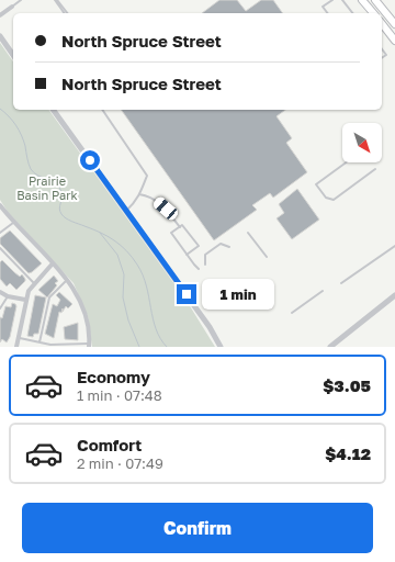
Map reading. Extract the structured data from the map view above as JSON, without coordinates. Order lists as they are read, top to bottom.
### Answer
{
  "parks": ["Prairie Basin Park"],
  "north": "bottom right",
  "page": {
    "banner": ["North Spruce Street", "North Spruce Street"],
    "bubble": "1 min",
    "list": [
      {
        "name": "Economy",
        "note": "1 min · 07:48",
        "value": "$3.05"
      },
      {
        "name": "Comfort",
        "note": "2 min · 07:49",
        "value": "$4.12"
      }
    ],
    "buttons": "Confirm"
  }
}
